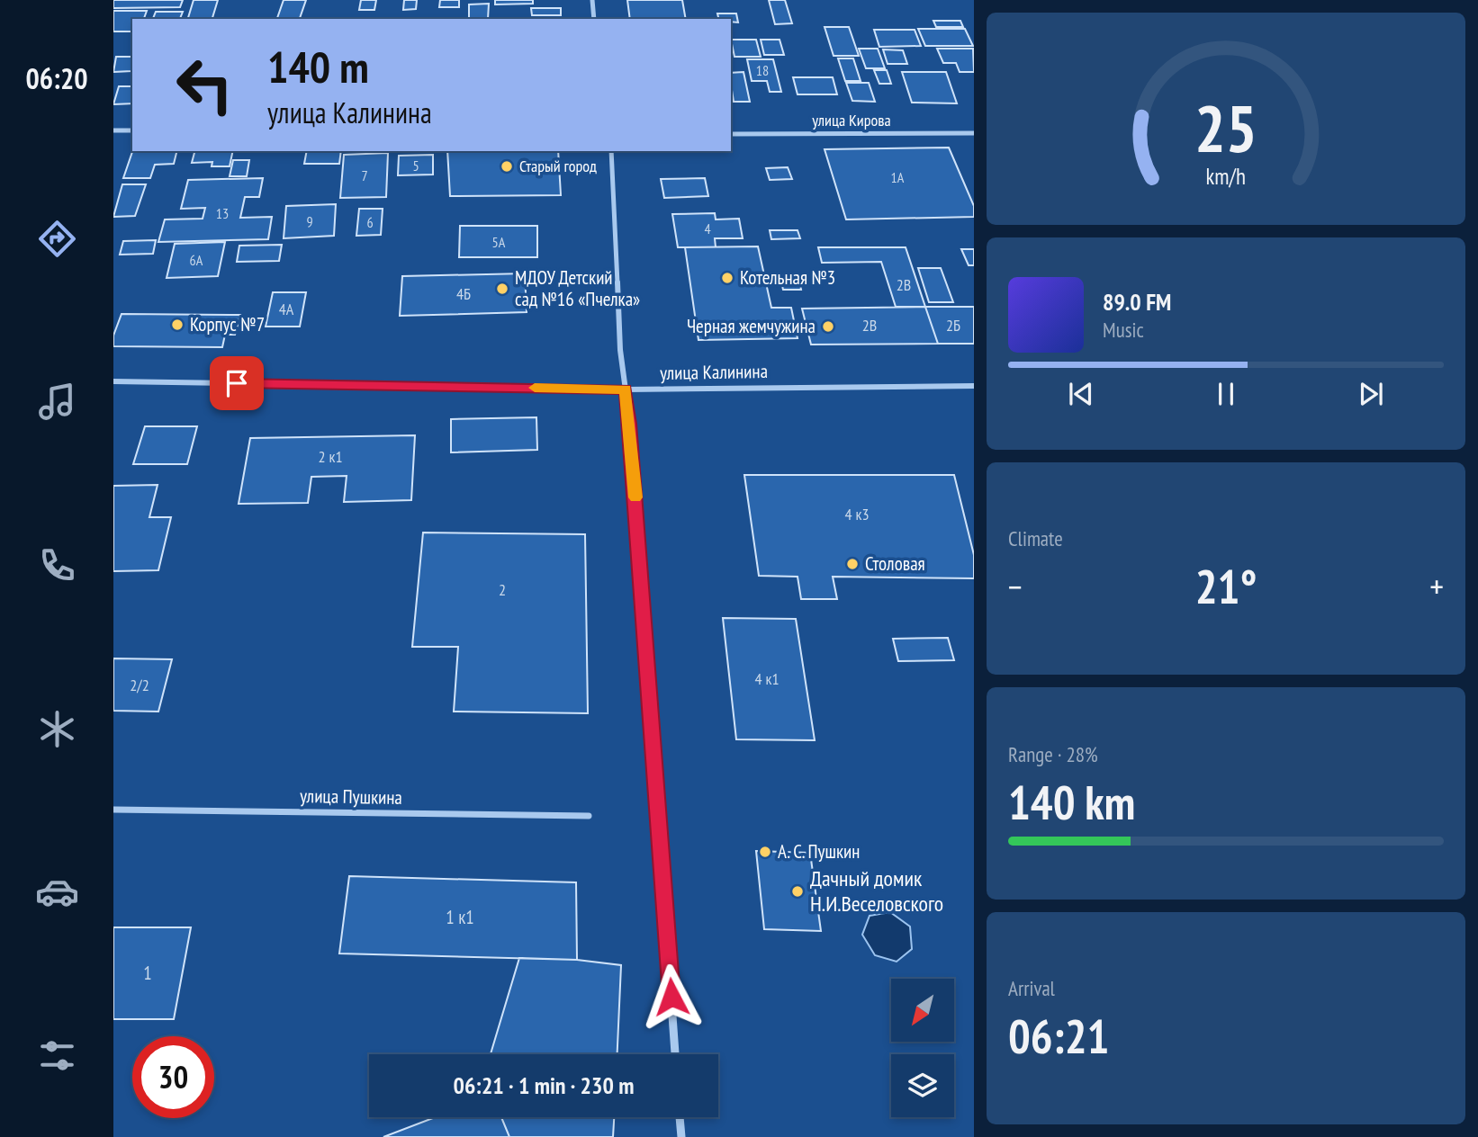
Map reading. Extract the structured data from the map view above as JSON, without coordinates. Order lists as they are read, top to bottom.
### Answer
{
  "streets": {
    "street": ["улица Кирова", "улица Калинина", "улица Пушкина"]
  },
  "places": [
    "Старый город",
    "Котельная №3",
    "МДОУ Детский сад №16 «Пчелка»",
    "Корпус №7",
    "Черная жемчужина",
    "Столовая",
    "А. С. Пушкин",
    "Дачный домик Н.И.Веселовского"
  ],
  "house_numbers": [
    "18",
    "5",
    "7",
    "1А",
    "13",
    "9",
    "6",
    "4",
    "5А",
    "6А",
    "2В",
    "4Б",
    "4А",
    "2В",
    "2Б",
    "2 к1",
    "4 к3",
    "2",
    "4 к1",
    "2/2",
    "1 к1",
    "1"
  ],
  "north": "bottom left",
  "page": {
    "tabs": "06:20",
    "turn": ["140 m", "улица Калинина"],
    "song": ["89.0 FM", "Music"],
    "tile": [
      "Climate",
      ["Range · 28%", "140 km"],
      ["Arrival", "06:21"]
    ],
    "heat": ["−", "21°", "+"],
    "limit": "30",
    "trip": "06:21 · 1 min · 230 m",
    "gauge": ["25", "km/h"]
  }
}
